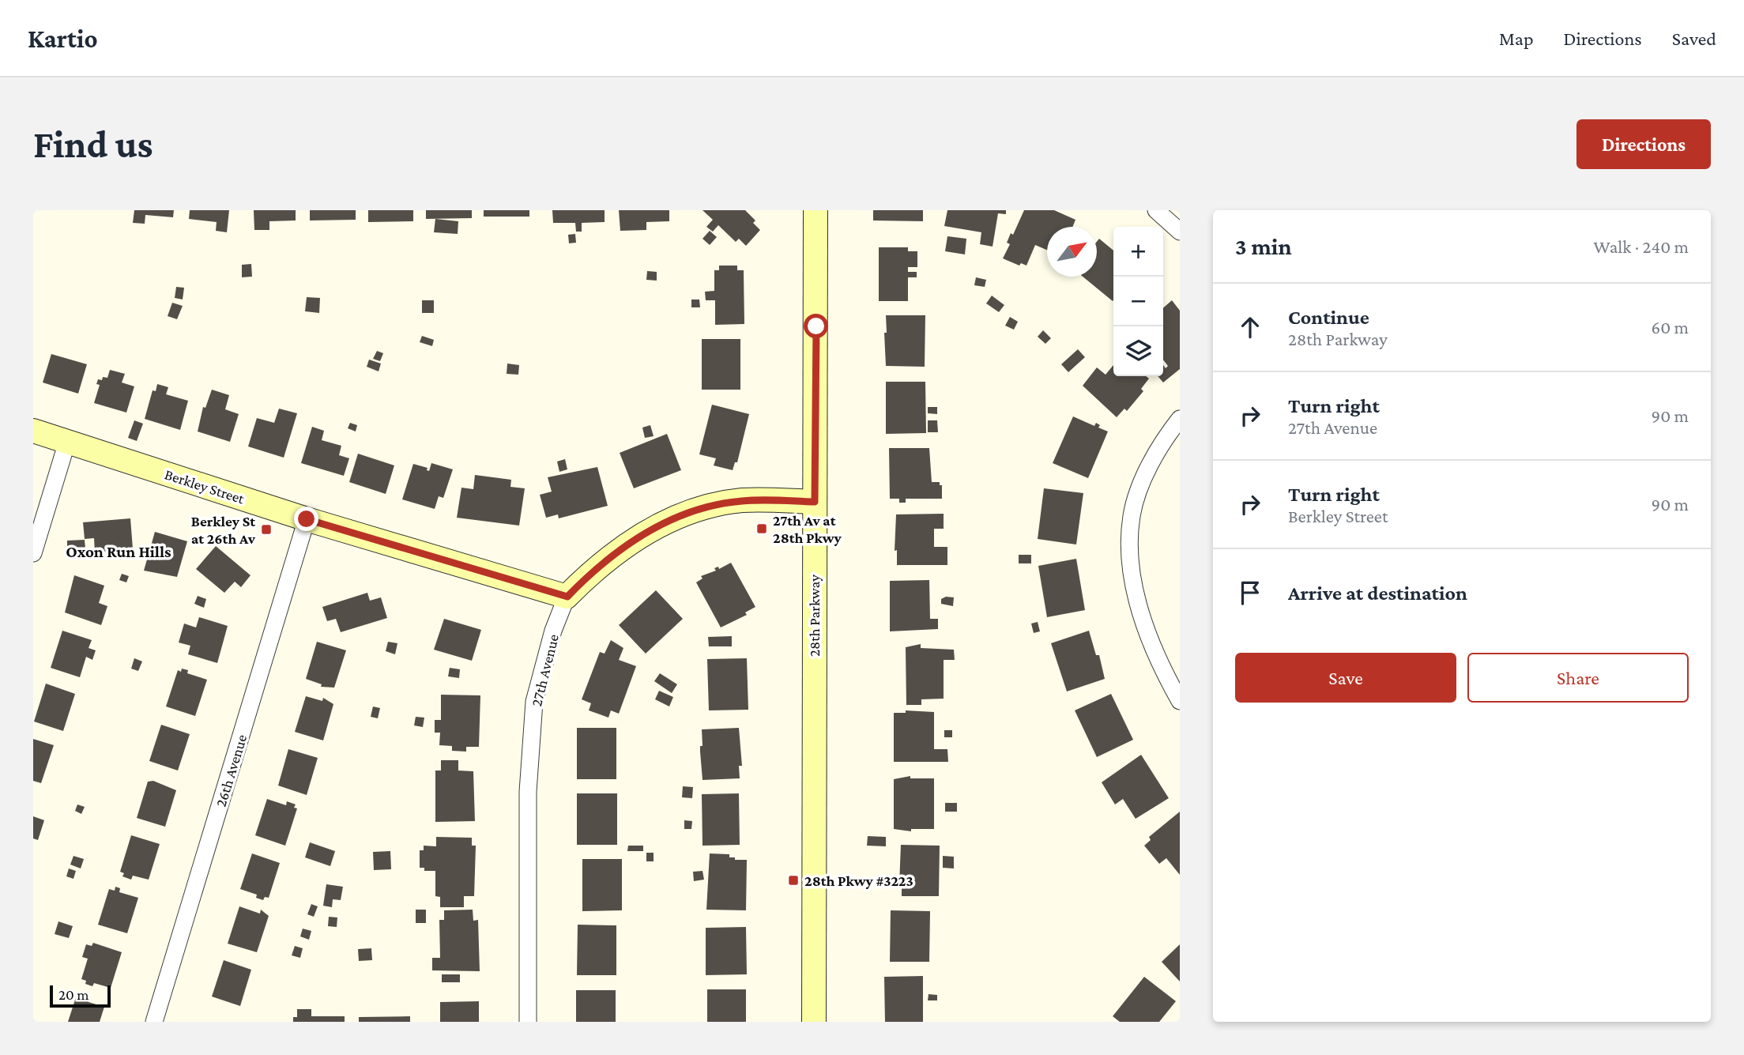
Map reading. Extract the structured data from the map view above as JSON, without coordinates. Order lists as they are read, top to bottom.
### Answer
{
  "streets": {
    "street": [
      "Berkley Street",
      "28th Parkway",
      "27th Avenue",
      "26th Avenue"
    ]
  },
  "crossings": [
    ["Berkley Street", "27th Avenue"],
    ["Berkley Street", "26th Avenue"],
    ["28th Parkway", "27th Avenue"]
  ],
  "districts": ["Oxon Run Hills"],
  "places": {
    "transit": ["27th Av at 28th Pkwy", "Berkley St at 26th Av", "28th Pkwy #3223"]
  },
  "scale_bar": "20 m",
  "north": "top right",
  "page": {
    "header": "Kartio",
    "nav": ["Map", "Directions", "Saved"],
    "buttons": [
      "Directions",
      ["Save", "Share"]
    ],
    "title": "Find us",
    "heading": ["3 min", "Walk · 240 m"],
    "map_buttons": ["+", "−"],
    "list": [
      ["Continue", "28th Parkway", "60 m"],
      ["Turn right", "27th Avenue", "90 m"],
      ["Turn right", "Berkley Street", "90 m"],
      "Arrive at destination"
    ],
    "scale": "20 m"
  }
}
